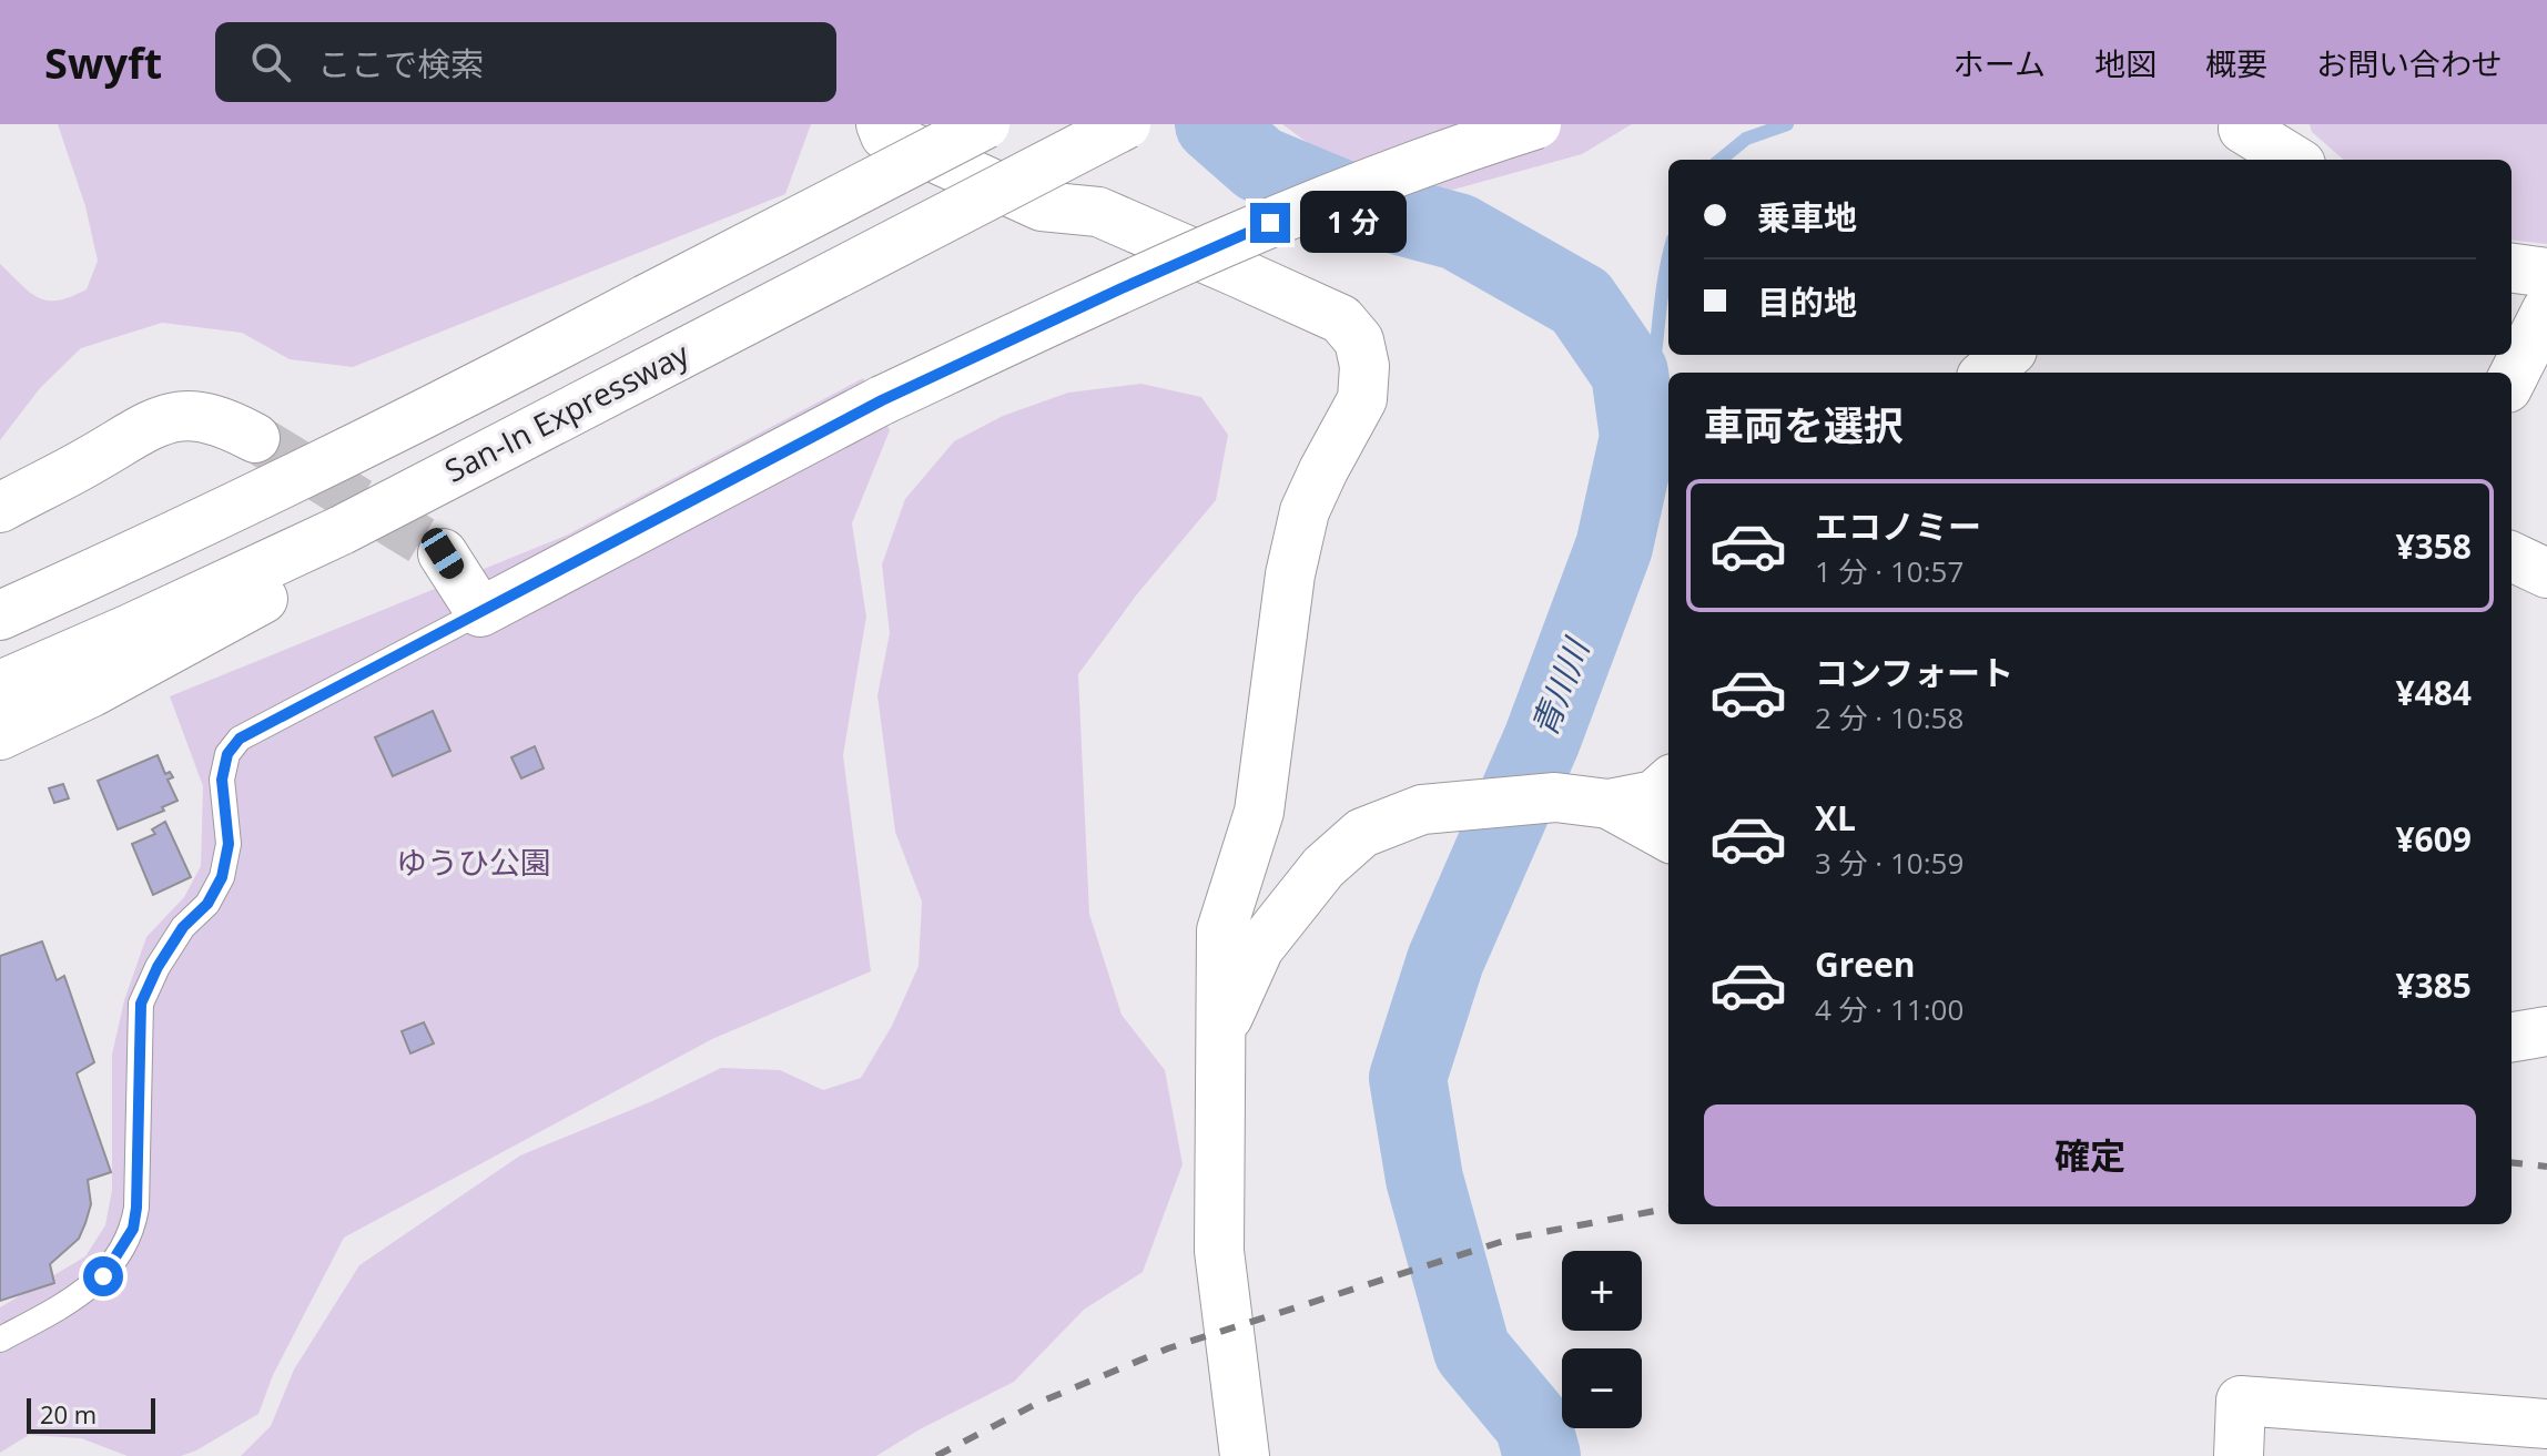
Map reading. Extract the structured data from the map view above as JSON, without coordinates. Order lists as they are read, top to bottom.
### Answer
{
  "streets": {
    "main road": ["San-In Expressway"]
  },
  "water": ["青川川"],
  "parks": ["ゆうひ公園"],
  "scale_bar": "20 m",
  "page": {
    "header": "Swyft",
    "search": "ここで検索",
    "nav": [
      "ホーム",
      "地図",
      "概要",
      "お問い合わせ"
    ],
    "banner": ["乗車地", "目的地"],
    "bubble": "1 分",
    "heading": "車両を選択",
    "list": [
      {
        "name": "エコノミー",
        "note": "1 分 · 10:57",
        "value": "¥358"
      },
      {
        "name": "コンフォート",
        "note": "2 分 · 10:58",
        "value": "¥484"
      },
      {
        "name": "XL",
        "note": "3 分 · 10:59",
        "value": "¥609"
      },
      {
        "name": "Green",
        "note": "4 分 · 11:00",
        "value": "¥385"
      }
    ],
    "buttons": "確定",
    "map_buttons": ["+", "−"],
    "scale": "20 m"
  }
}
